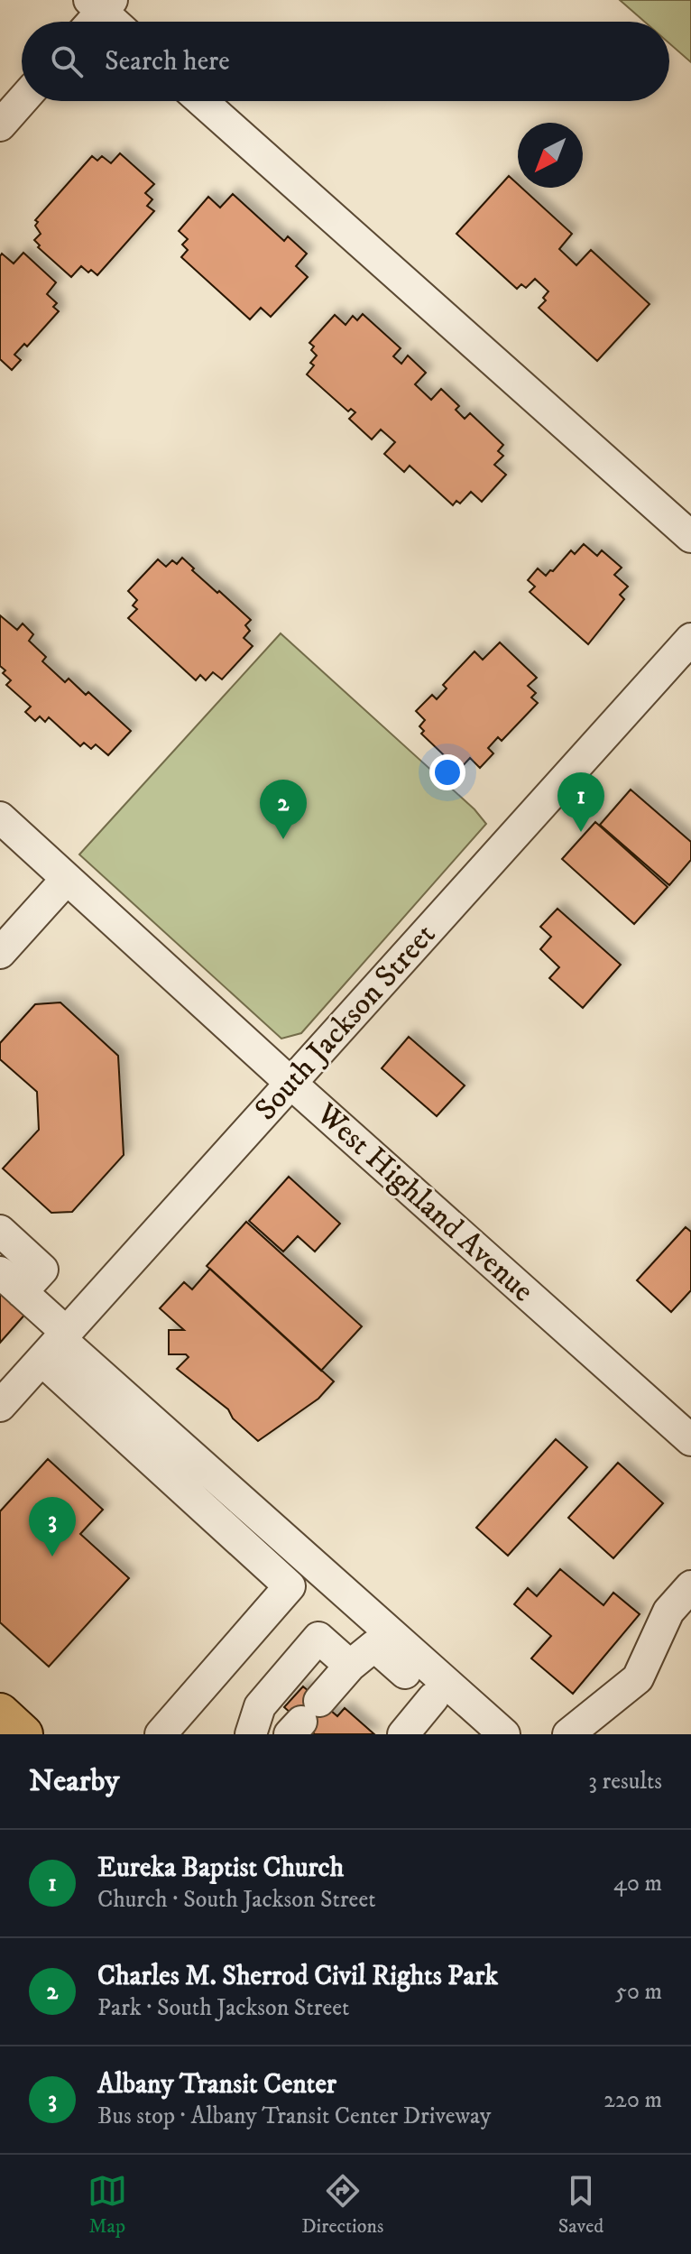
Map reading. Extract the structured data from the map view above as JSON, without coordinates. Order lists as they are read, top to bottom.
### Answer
{
  "streets": {
    "street": ["South Jackson Street", "West Highland Avenue"]
  },
  "crossings": [
    ["South Jackson Street", "West Highland Avenue"]
  ],
  "north": "bottom left",
  "page": {
    "search": "Search here",
    "pins": ["1", "2", "3"],
    "heading": ["Nearby", "3 results"],
    "list": [
      {
        "mark": "1",
        "name": "Eureka Baptist Church",
        "note": "Church · South Jackson Street",
        "value": "40 m"
      },
      {
        "mark": "2",
        "name": "Charles M. Sherrod Civil Rights Park",
        "note": "Park · South Jackson Street",
        "value": "50 m"
      },
      {
        "mark": "3",
        "name": "Albany Transit Center",
        "note": "Bus stop · Albany Transit Center Driveway",
        "value": "220 m"
      }
    ],
    "nav": ["Map", "Directions", "Saved"]
  }
}
